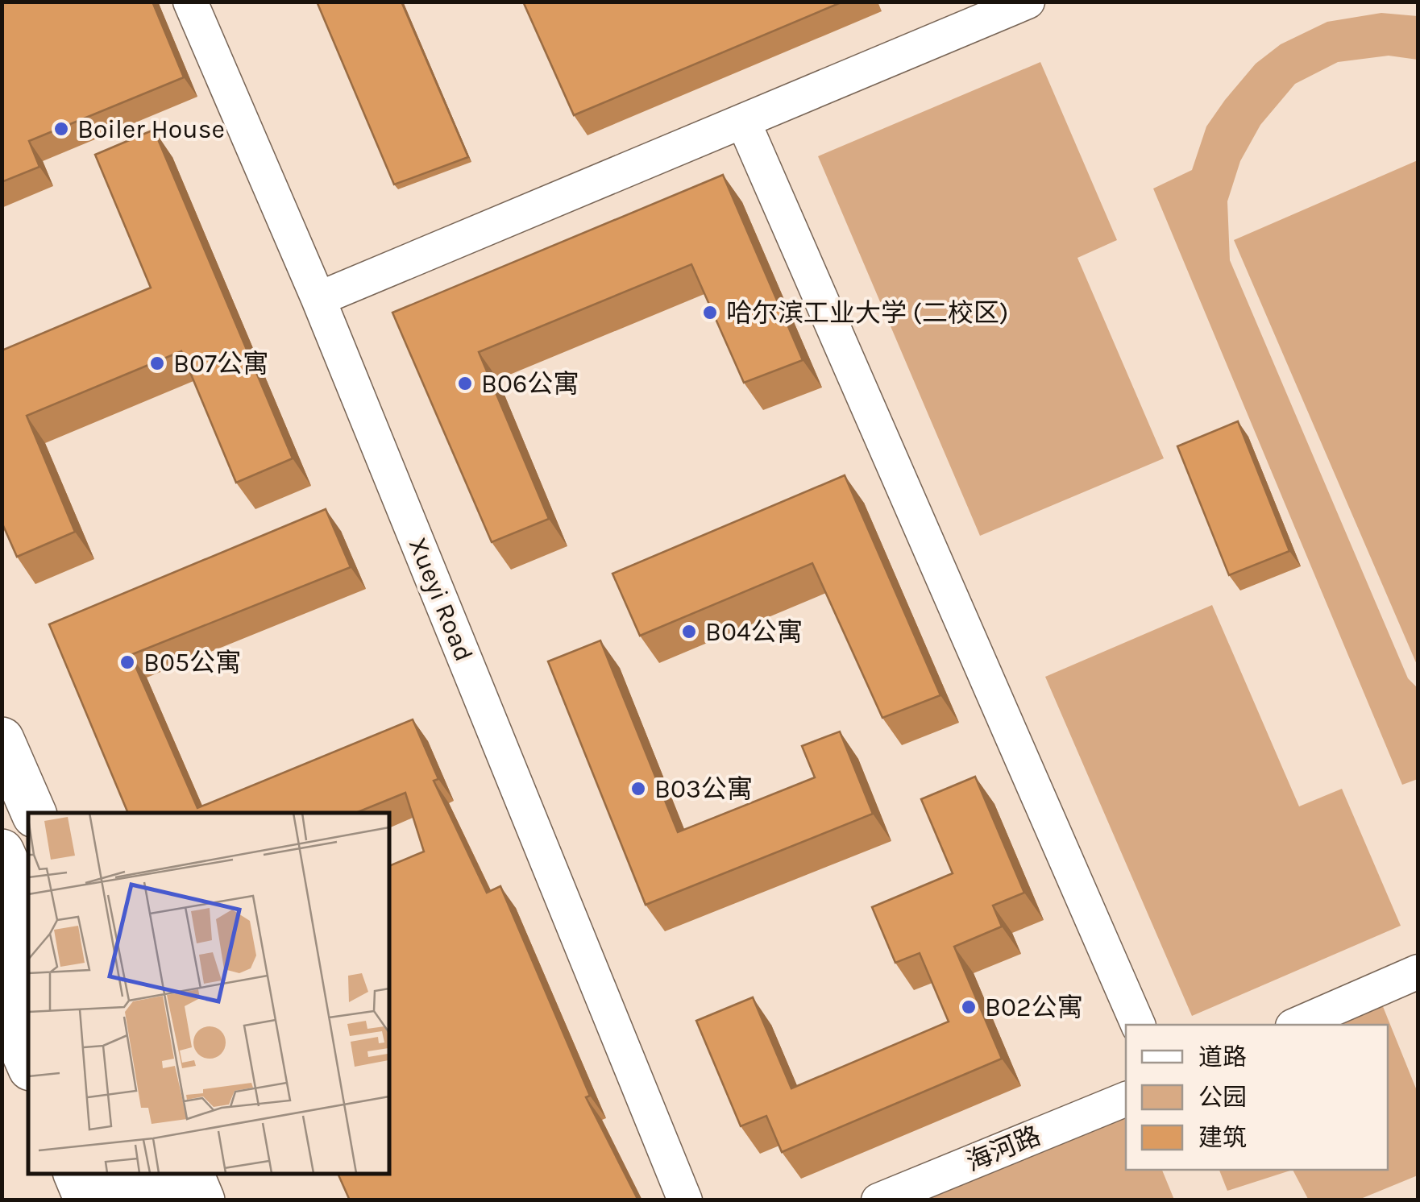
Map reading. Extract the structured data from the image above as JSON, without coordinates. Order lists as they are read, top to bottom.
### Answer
{
  "streets": {
    "street": ["Xueyi Road", "海河路"]
  },
  "places": [
    "Boiler House",
    "哈尔滨工业大学 (二校区)",
    "B07公寓",
    "B06公寓",
    "B04公寓",
    "B05公寓",
    "B03公寓",
    "B02公寓"
  ],
  "legend": ["道路", "公园", "建筑"]
}
